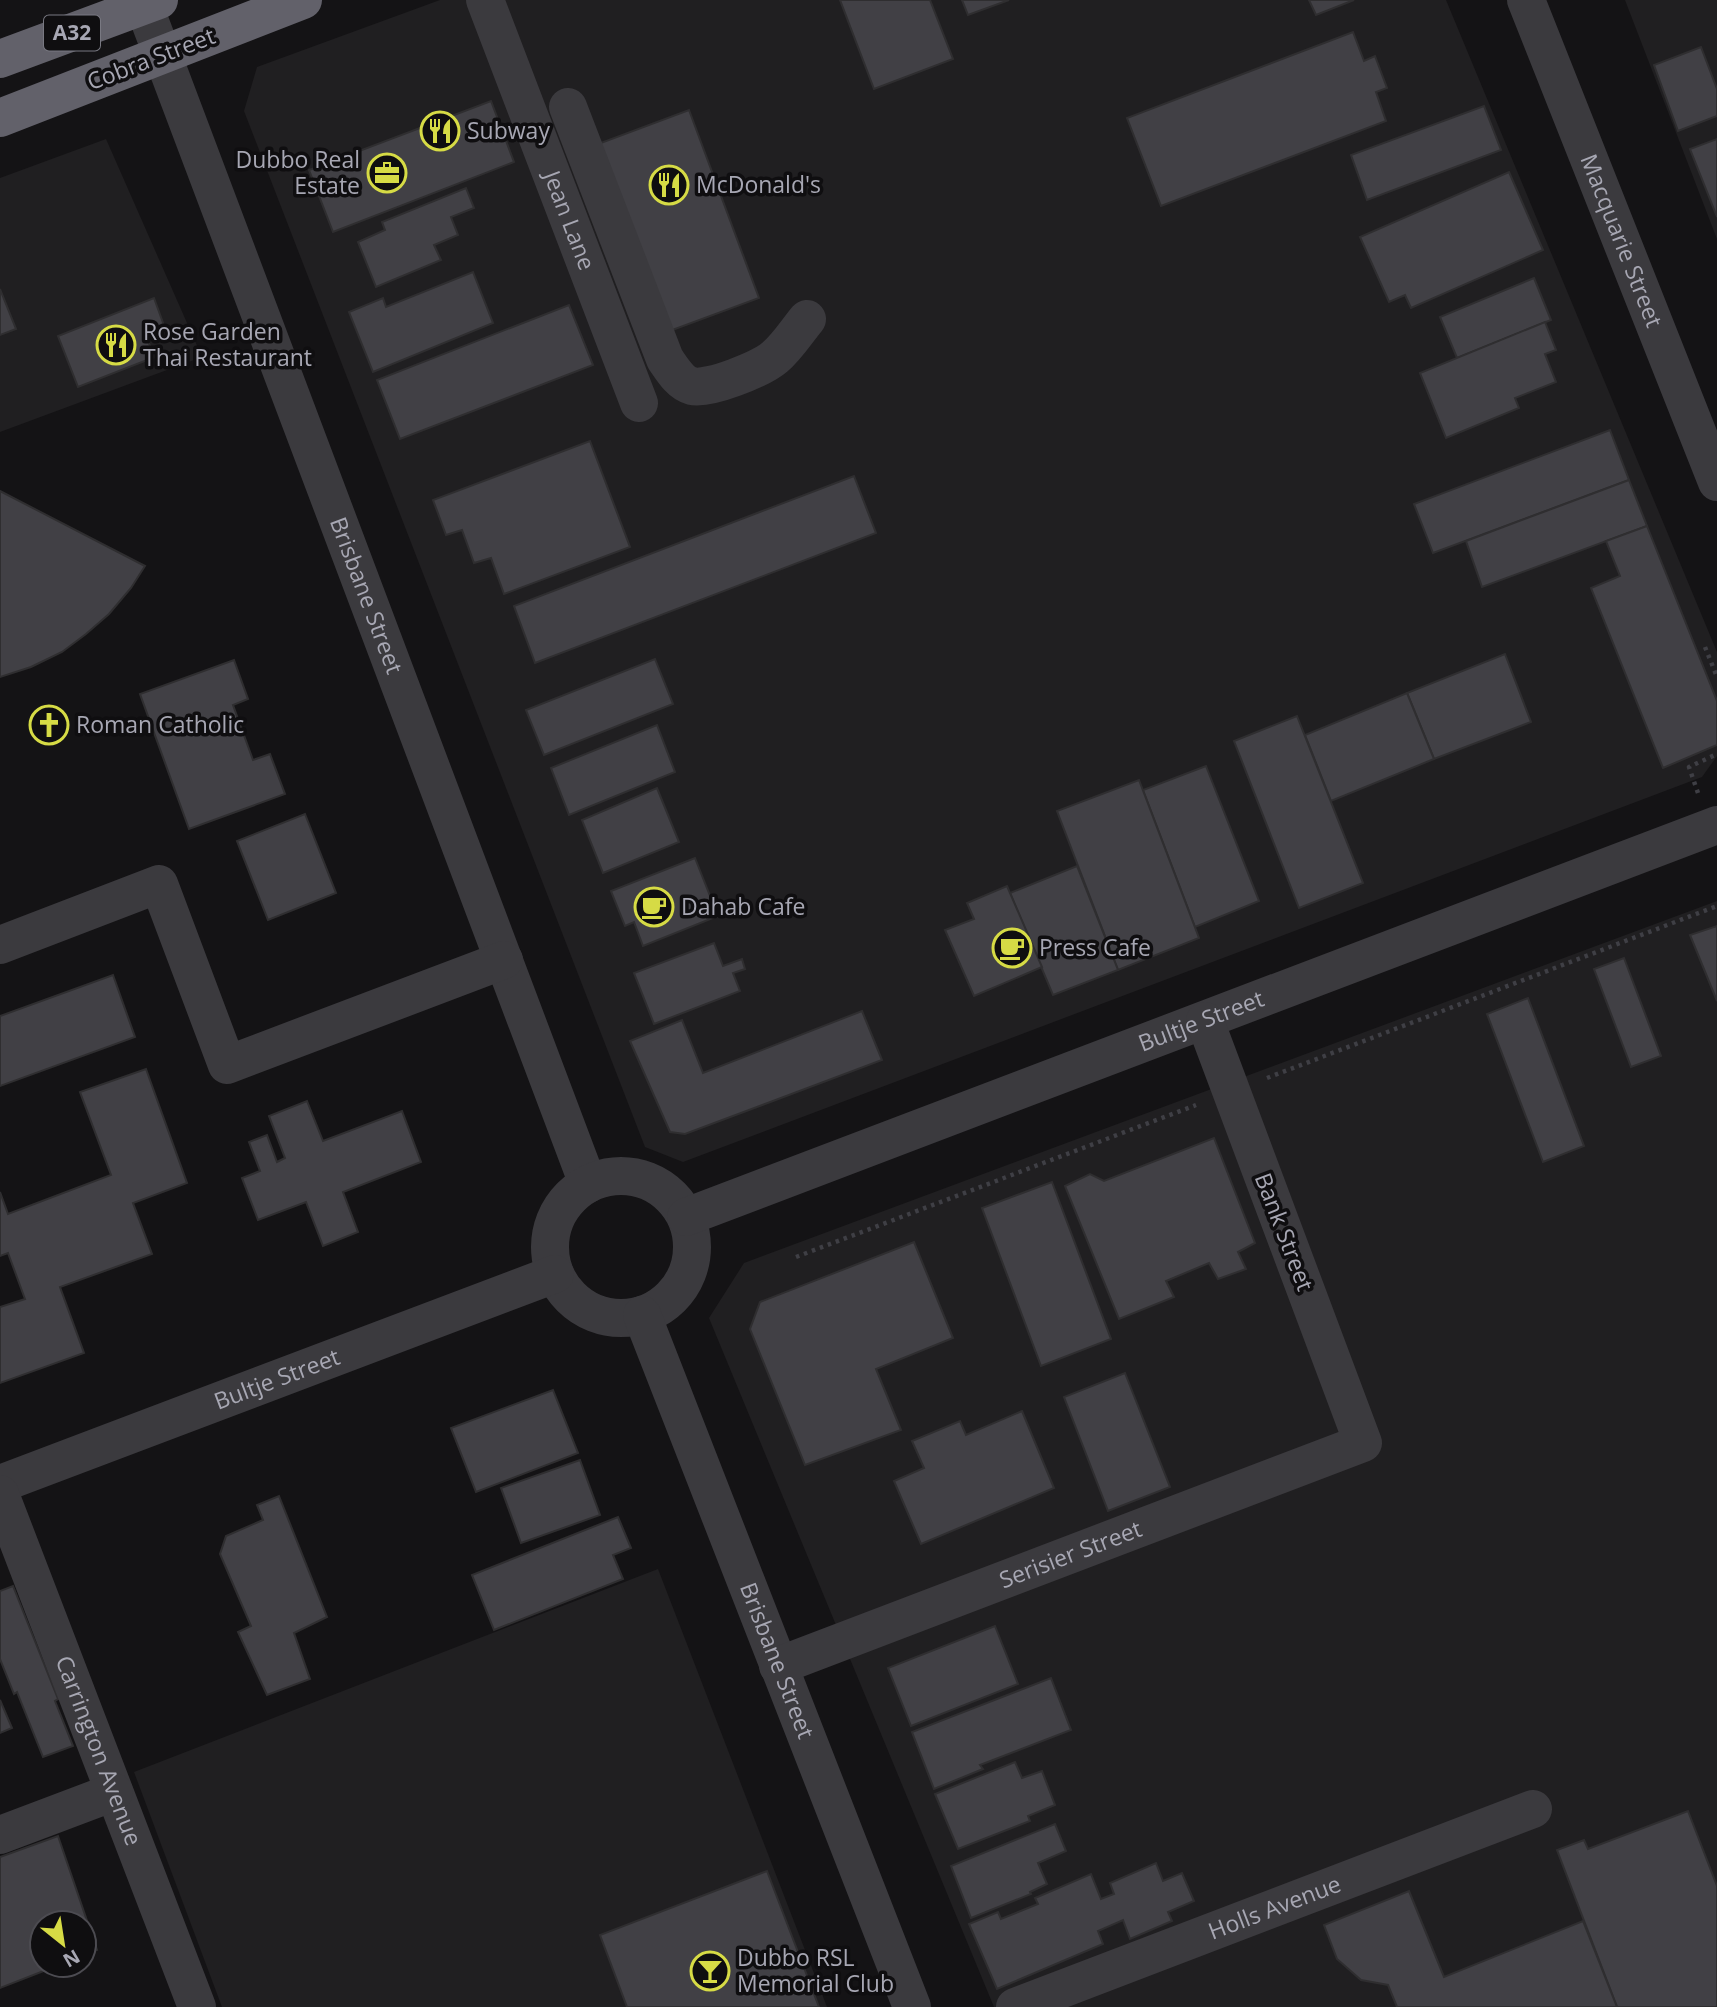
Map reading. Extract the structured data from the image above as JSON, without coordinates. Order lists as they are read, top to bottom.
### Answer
{
  "streets": {
    "highway": ["A32", "Cobra Street"],
    "street": [
      "Jean Lane",
      "Macquarie Street",
      "Brisbane Street",
      "Bultje Street",
      "Bank Street",
      "Serisier Street",
      "Carrington Avenue",
      "Holls Avenue"
    ]
  },
  "crossings": [
    ["A32", "Brisbane Street"],
    ["Cobra Street", "Brisbane Street"],
    ["Brisbane Street", "Bultje Street"],
    ["Brisbane Street", "Serisier Street"],
    ["Bultje Street", "Bank Street"],
    ["Bank Street", "Serisier Street"]
  ],
  "places": {
    "restaurant": ["Subway", "McDonald's", "Rose Garden Thai Restaurant"],
    "office": ["Dubbo Real Estate"],
    "church": ["Roman Catholic"],
    "cafe": ["Dahab Cafe", "Press Cafe"],
    "bar": ["Dubbo RSL Memorial Club"]
  },
  "north": "bottom right"
}
